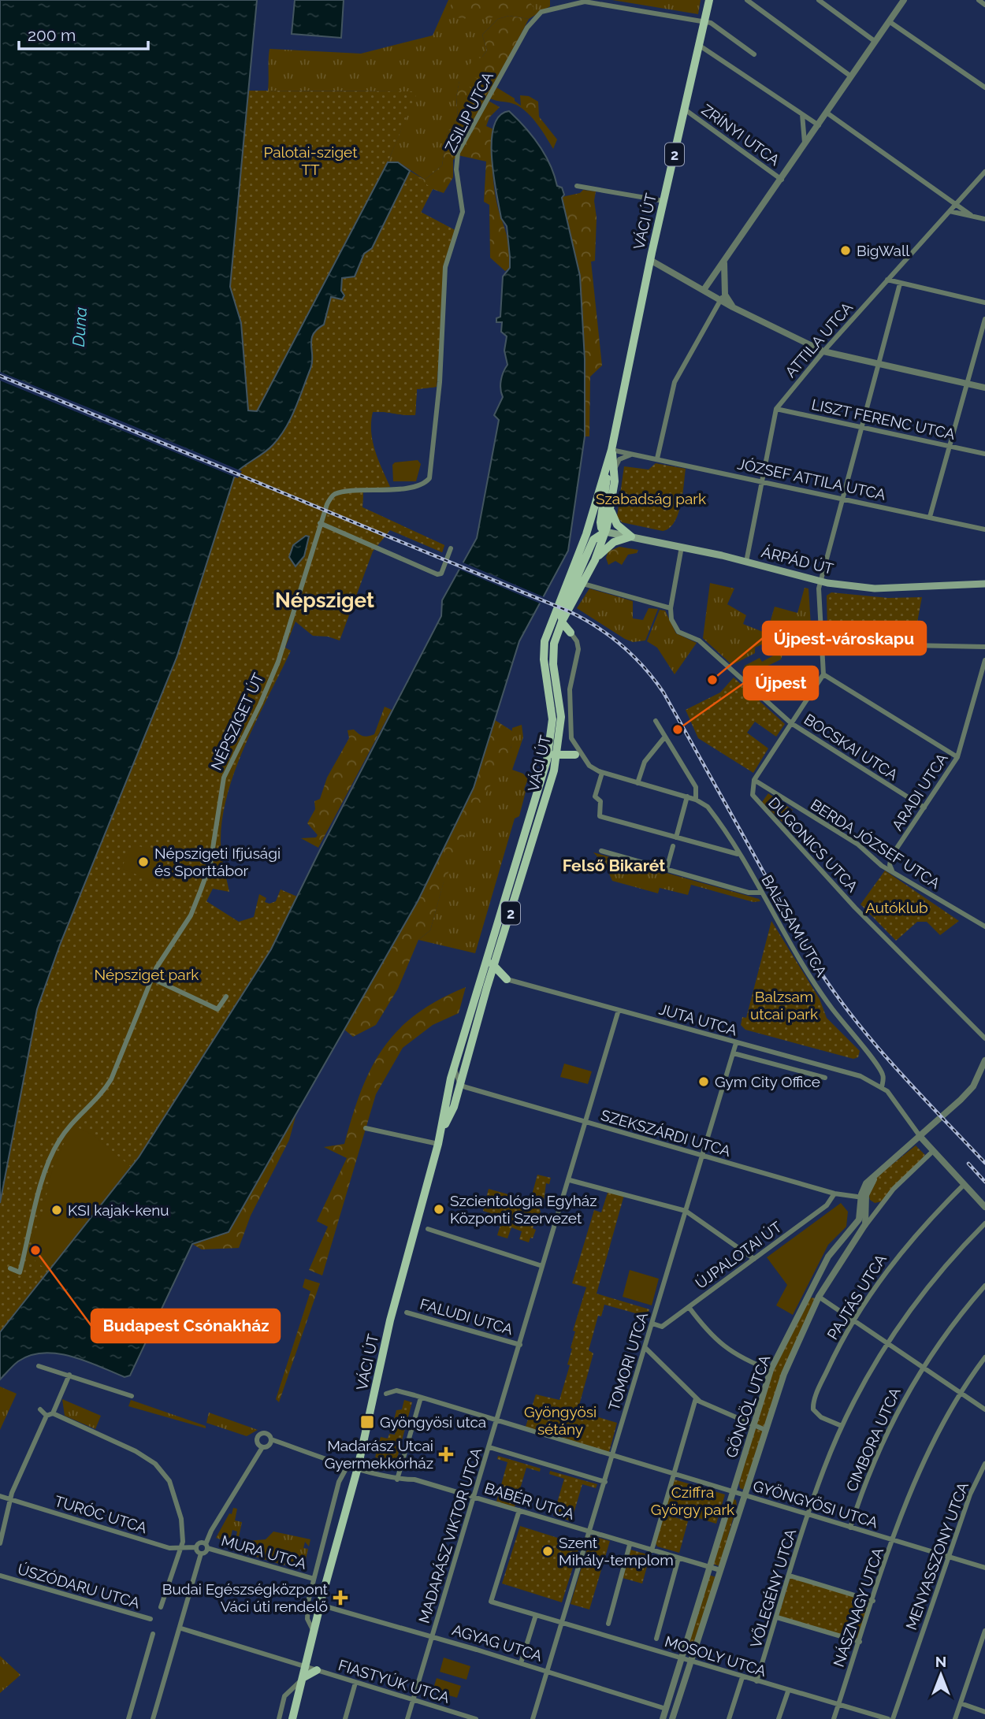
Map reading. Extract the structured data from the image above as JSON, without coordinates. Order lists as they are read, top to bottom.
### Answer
{
  "streets": {
    "main road": ["2", "VÁCI ÚT", "ÁRPÁD ÚT"],
    "street": [
      "ZSILIP UTCA",
      "ZRÍNYI UTCA",
      "ATTILA UTCA",
      "LISZT FERENC UTCA",
      "JÓZSEF ATTILA UTCA",
      "NÉPSZIGET ÚT",
      "BOCSKAI UTCA",
      "ARADI UTCA",
      "BERDA JÓZSEF UTCA",
      "DUGONICS UTCA",
      "BALZSAM UTCA",
      "JUTA UTCA",
      "SZEKSZÁRDI UTCA",
      "ÚJPALOTAI ÚT",
      "PAJTÁS UTCA",
      "FALUDI UTCA",
      "TOMORI UTCA",
      "GÖNCÖL UTCA",
      "CIMBORA UTCA",
      "BABÉR UTCA",
      "GYÖNGYÖSI UTCA",
      "TURÓC UTCA",
      "MADARÁSZ VIKTOR UTCA",
      "MURA UTCA",
      "MENYASSZONY UTCA",
      "ÚSZÓDARU UTCA",
      "VŐLEGÉNY UTCA",
      "NÁSZNAGY UTCA",
      "AGYAG UTCA",
      "MOSOLY UTCA",
      "FIASTYÚK UTCA"
    ]
  },
  "crossings": [
    ["ZSILIP UTCA", "VÁCI ÚT"],
    ["ZSILIP UTCA", "NÉPSZIGET ÚT"],
    ["ZRÍNYI UTCA", "VÁCI ÚT"],
    ["VÁCI ÚT", "JÓZSEF ATTILA UTCA"],
    ["VÁCI ÚT", "ÁRPÁD ÚT"],
    ["VÁCI ÚT", "SZEKSZÁRDI UTCA"],
    ["VÁCI ÚT", "BABÉR UTCA"],
    ["VÁCI ÚT", "MURA UTCA"],
    ["VÁCI ÚT", "AGYAG UTCA"],
    ["VÁCI ÚT", "FIASTYÚK UTCA"],
    ["ATTILA UTCA", "LISZT FERENC UTCA"],
    ["ATTILA UTCA", "JÓZSEF ATTILA UTCA"],
    ["ATTILA UTCA", "ÁRPÁD ÚT"],
    ["BOCSKAI UTCA", "ARADI UTCA"],
    ["ARADI UTCA", "BERDA JÓZSEF UTCA"],
    ["BERDA JÓZSEF UTCA", "DUGONICS UTCA"],
    ["BALZSAM UTCA", "JUTA UTCA"],
    ["BALZSAM UTCA", "GÖNCÖL UTCA"],
    ["JUTA UTCA", "TOMORI UTCA"],
    ["JUTA UTCA", "MADARÁSZ VIKTOR UTCA"],
    ["SZEKSZÁRDI UTCA", "ÚJPALOTAI ÚT"],
    ["SZEKSZÁRDI UTCA", "TOMORI UTCA"],
    ["SZEKSZÁRDI UTCA", "GÖNCÖL UTCA"],
    ["SZEKSZÁRDI UTCA", "MADARÁSZ VIKTOR UTCA"],
    ["ÚJPALOTAI ÚT", "TOMORI UTCA"],
    ["PAJTÁS UTCA", "VŐLEGÉNY UTCA"],
    ["FALUDI UTCA", "MADARÁSZ VIKTOR UTCA"],
    ["TOMORI UTCA", "BABÉR UTCA"],
    ["TOMORI UTCA", "GYÖNGYÖSI UTCA"],
    ["TOMORI UTCA", "AGYAG UTCA"],
    ["TOMORI UTCA", "MOSOLY UTCA"],
    ["GÖNCÖL UTCA", "BABÉR UTCA"],
    ["GÖNCÖL UTCA", "GYÖNGYÖSI UTCA"],
    ["GÖNCÖL UTCA", "AGYAG UTCA"],
    ["GÖNCÖL UTCA", "MOSOLY UTCA"],
    ["CIMBORA UTCA", "GYÖNGYÖSI UTCA"],
    ["BABÉR UTCA", "MADARÁSZ VIKTOR UTCA"],
    ["BABÉR UTCA", "MOSOLY UTCA"],
    ["GYÖNGYÖSI UTCA", "MADARÁSZ VIKTOR UTCA"],
    ["GYÖNGYÖSI UTCA", "MENYASSZONY UTCA"],
    ["GYÖNGYÖSI UTCA", "VŐLEGÉNY UTCA"],
    ["GYÖNGYÖSI UTCA", "NÁSZNAGY UTCA"],
    ["MADARÁSZ VIKTOR UTCA", "AGYAG UTCA"],
    ["MADARÁSZ VIKTOR UTCA", "FIASTYÚK UTCA"],
    ["VŐLEGÉNY UTCA", "MOSOLY UTCA"],
    ["NÁSZNAGY UTCA", "MOSOLY UTCA"]
  ],
  "districts": ["Népsziget", "Felső Bikarét"],
  "water": ["Duna"],
  "parks": [
    "Palotai-sziget TT",
    "Szabadság park",
    "Autóklub",
    "Népsziget park",
    "Balzsam utcai park",
    "Gyöngyösi sétány",
    "Cziffra György park"
  ],
  "places": {
    "other": [
      "BigWall",
      "Újpest-városkapu",
      "Újpest",
      "Népszigeti Ifjúsági és Sporttábor",
      "Gym City Office",
      "Szcientológia Egyház Központi Szervezet",
      "KSI kajak-kenu",
      "Budapest Csónakház",
      "Szent Mihály-templom"
    ],
    "transit": ["Gyöngyösi utca"],
    "health": ["Madarász Utcai Gyermekkórház", "Budai Egészségközpont Váci úti rendelő"]
  },
  "scale_bar": "200 m",
  "north": "top"
}
